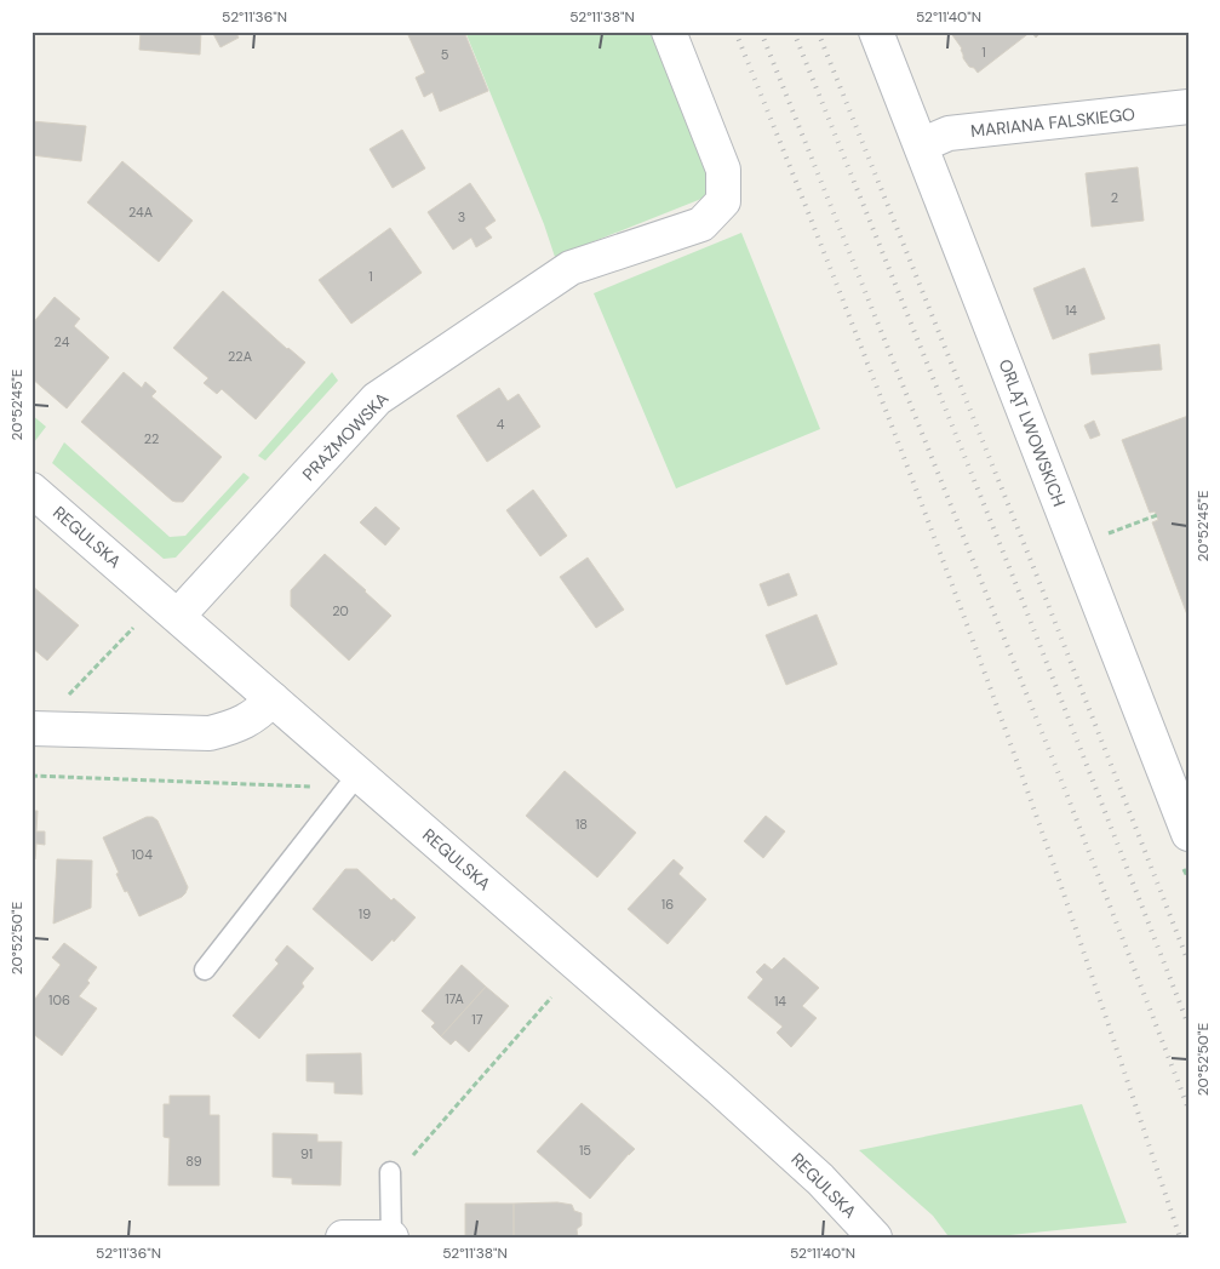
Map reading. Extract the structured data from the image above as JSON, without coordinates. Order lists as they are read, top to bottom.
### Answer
{
  "streets": {
    "street": [
      "MARIANA FALSKIEGO",
      "ORLĄT LWOWSKICH",
      "PRAŻMOWSKA",
      "REGULSKA"
    ]
  },
  "crossings": [
    ["MARIANA FALSKIEGO", "ORLĄT LWOWSKICH"],
    ["PRAŻMOWSKA", "REGULSKA"]
  ],
  "house_numbers": [
    "1",
    "5",
    "2",
    "24A",
    "3",
    "1",
    "14",
    "24",
    "22A",
    "4",
    "22",
    "20",
    "18",
    "104",
    "16",
    "19",
    "17A",
    "106",
    "14",
    "17",
    "15",
    "91",
    "89"
  ],
  "coordinates": [
    "52°11'36\"N",
    "52°11'38\"N",
    "52°11'40\"N",
    "20°52'45\"E",
    "20°52'50\"E"
  ]
}
